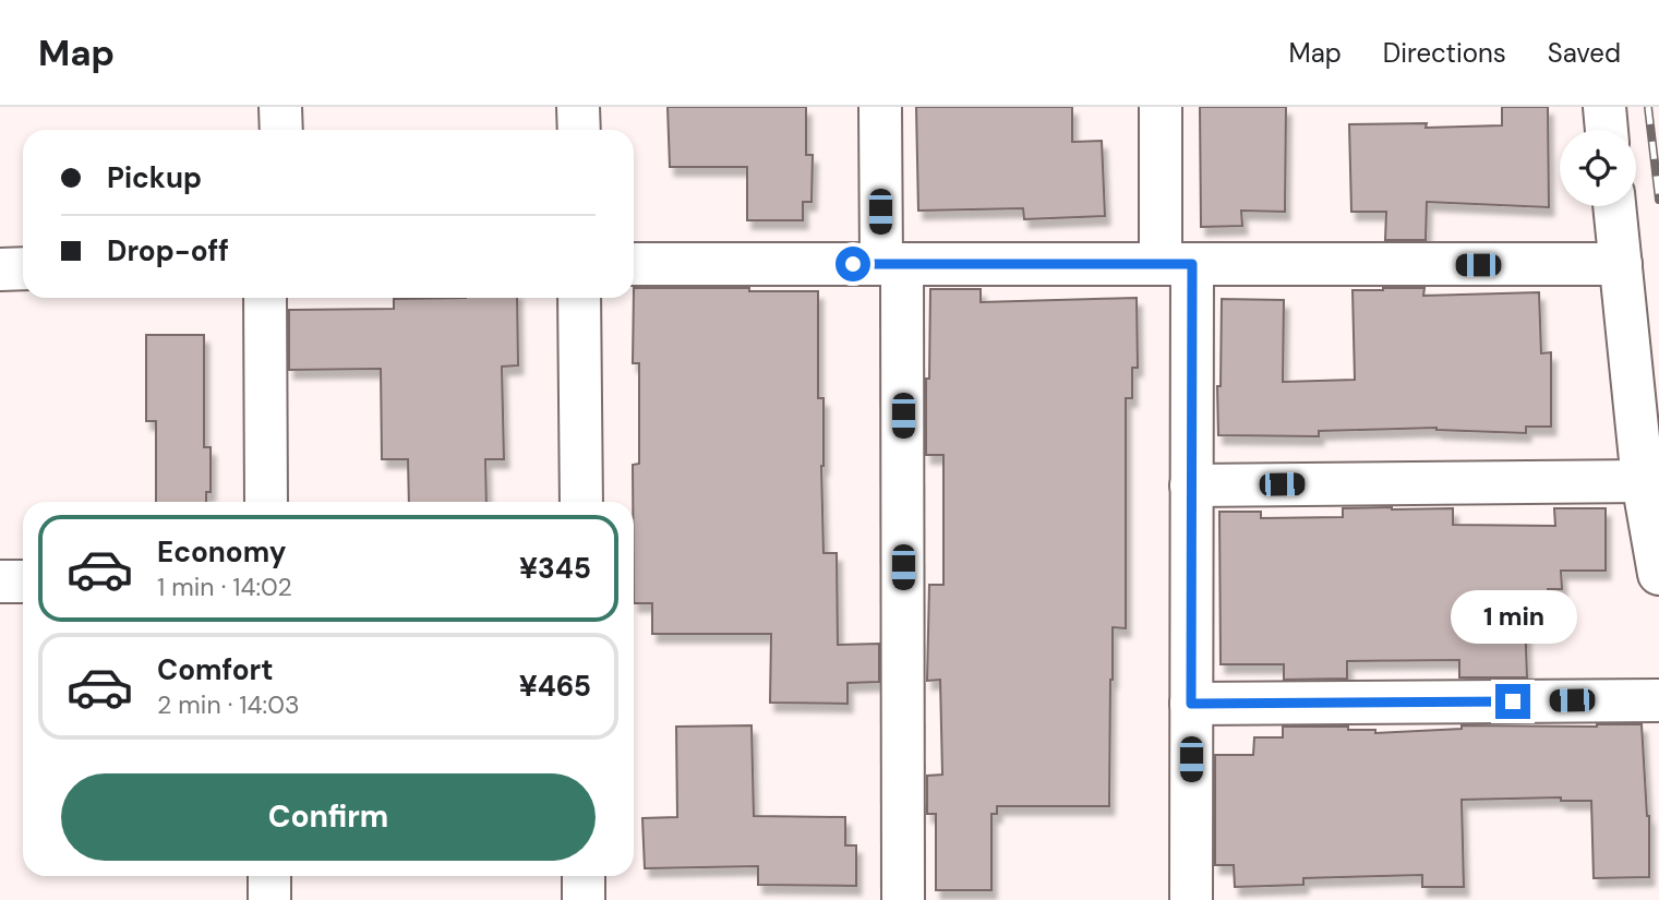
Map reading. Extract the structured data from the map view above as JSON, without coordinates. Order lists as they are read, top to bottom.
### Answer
{
  "page": {
    "header": "Map",
    "nav": ["Map", "Directions", "Saved"],
    "banner": ["Pickup", "Drop-off"],
    "list": [
      {
        "name": "Economy",
        "note": "1 min · 14:02",
        "value": "¥345"
      },
      {
        "name": "Comfort",
        "note": "2 min · 14:03",
        "value": "¥465"
      }
    ],
    "bubble": "1 min",
    "buttons": "Confirm"
  }
}
